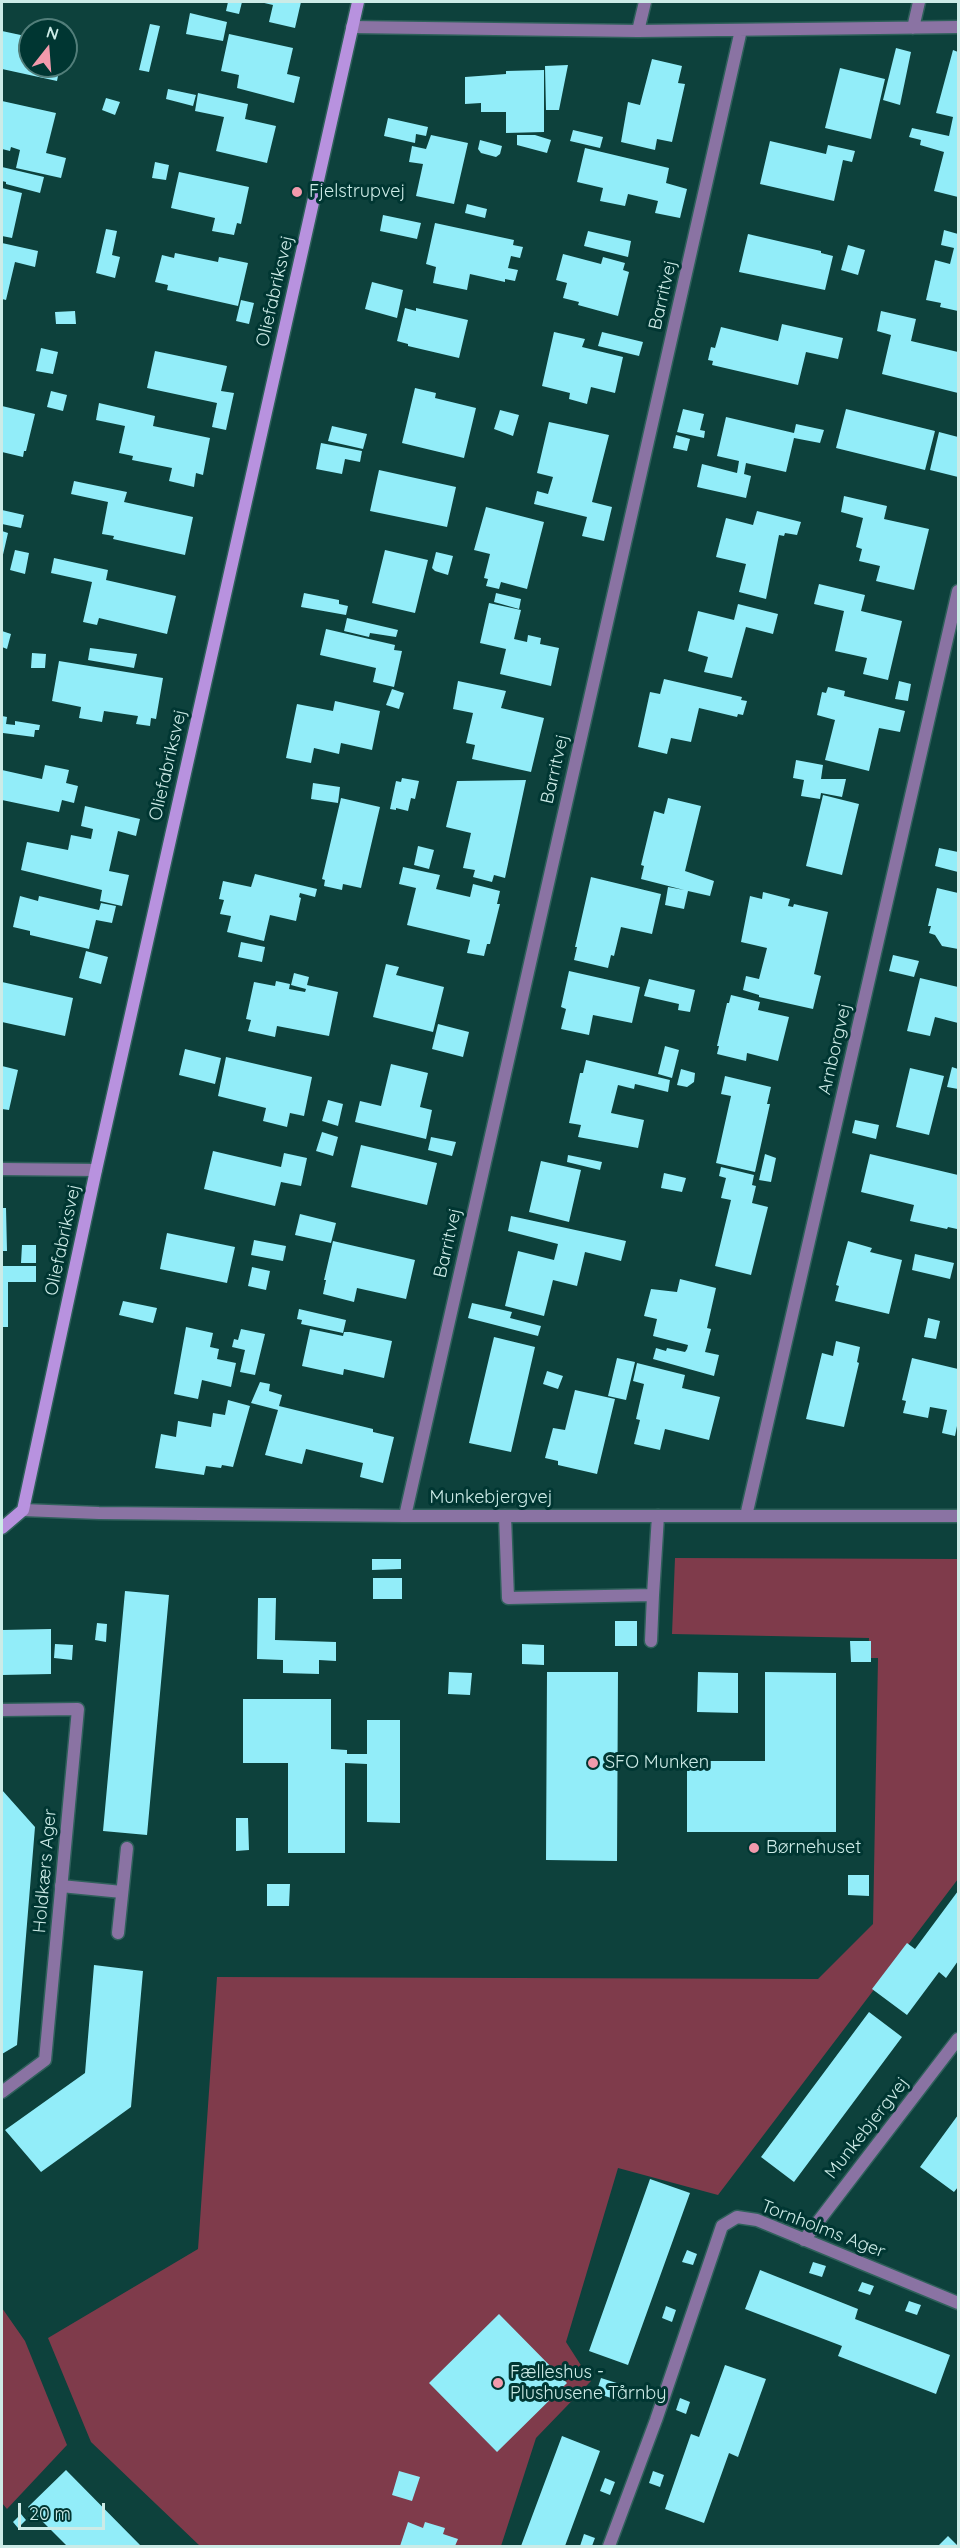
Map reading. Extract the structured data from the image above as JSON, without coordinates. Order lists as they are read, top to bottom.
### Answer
{
  "streets": {
    "street": [
      "Oliefabriksvej",
      "Barritvej",
      "Arnborgvej",
      "Munkebjergvej",
      "Holdkærs Ager",
      "Tornholms Ager"
    ]
  },
  "crossings": [
    ["Oliefabriksvej", "Munkebjergvej"],
    ["Barritvej", "Munkebjergvej"],
    ["Arnborgvej", "Munkebjergvej"],
    ["Munkebjergvej", "Tornholms Ager"]
  ],
  "places": [
    "Fjelstrupvej",
    "SFO Munken",
    "Børnehuset",
    "Fælleshus - Plushusene Tårnby"
  ],
  "scale_bar": "20 m",
  "north": "top"
}
